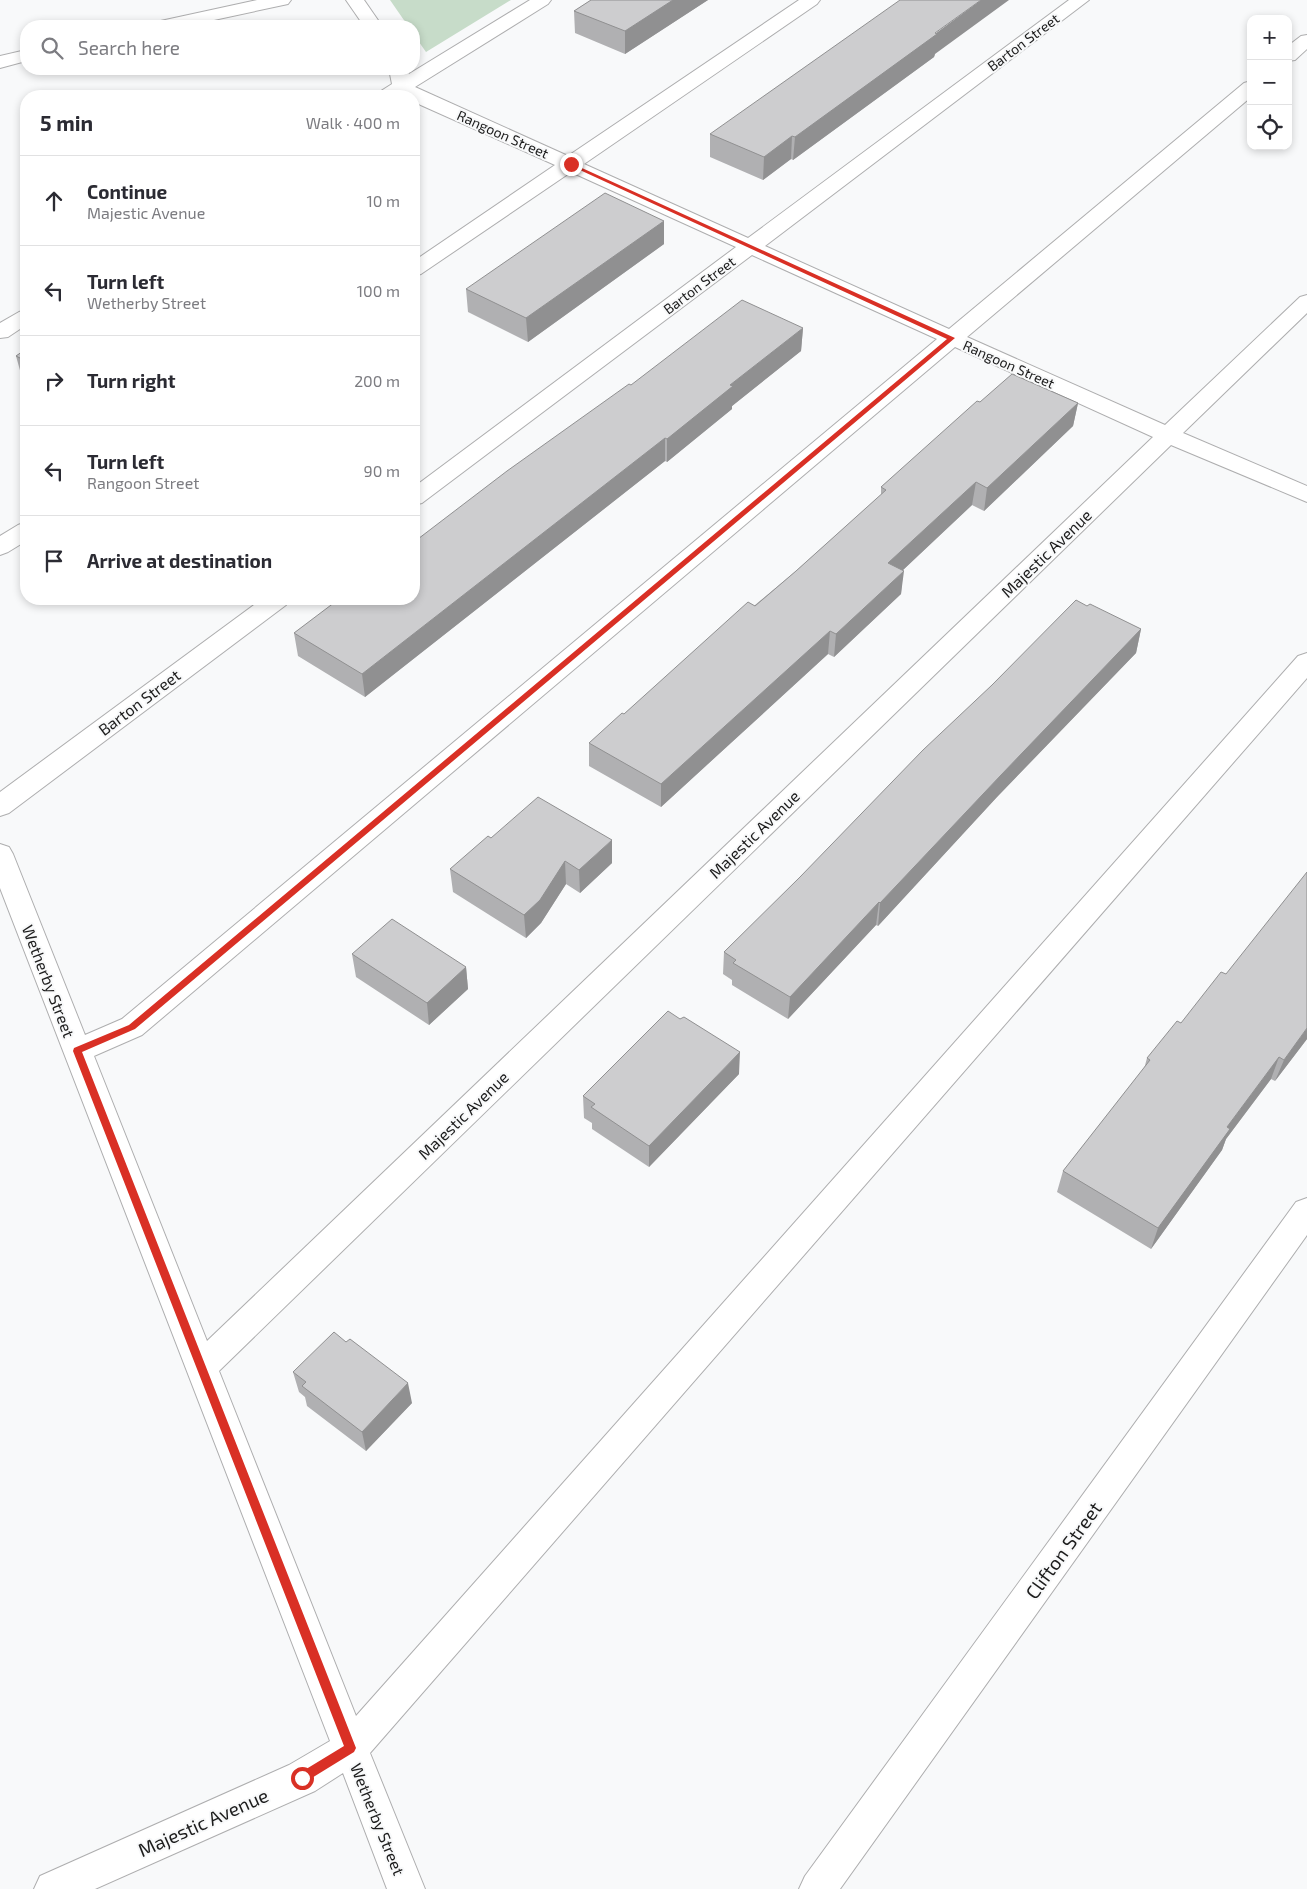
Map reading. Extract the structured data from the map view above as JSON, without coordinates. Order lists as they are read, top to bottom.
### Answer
{
  "streets": {
    "street": [
      "Barton Street",
      "Rangoon Street",
      "Majestic Avenue",
      "Wetherby Street",
      "Clifton Street"
    ]
  },
  "crossings": [
    ["Barton Street", "Rangoon Street"],
    ["Rangoon Street", "Majestic Avenue"],
    ["Majestic Avenue", "Wetherby Street"]
  ],
  "page": {
    "map_buttons": ["+", "−"],
    "search": "Search here",
    "heading": ["5 min", "Walk · 400 m"],
    "list": [
      ["Continue", "Majestic Avenue", "10 m"],
      ["Turn left", "Wetherby Street", "100 m"],
      ["Turn right", "200 m"],
      ["Turn left", "Rangoon Street", "90 m"],
      "Arrive at destination"
    ]
  }
}
